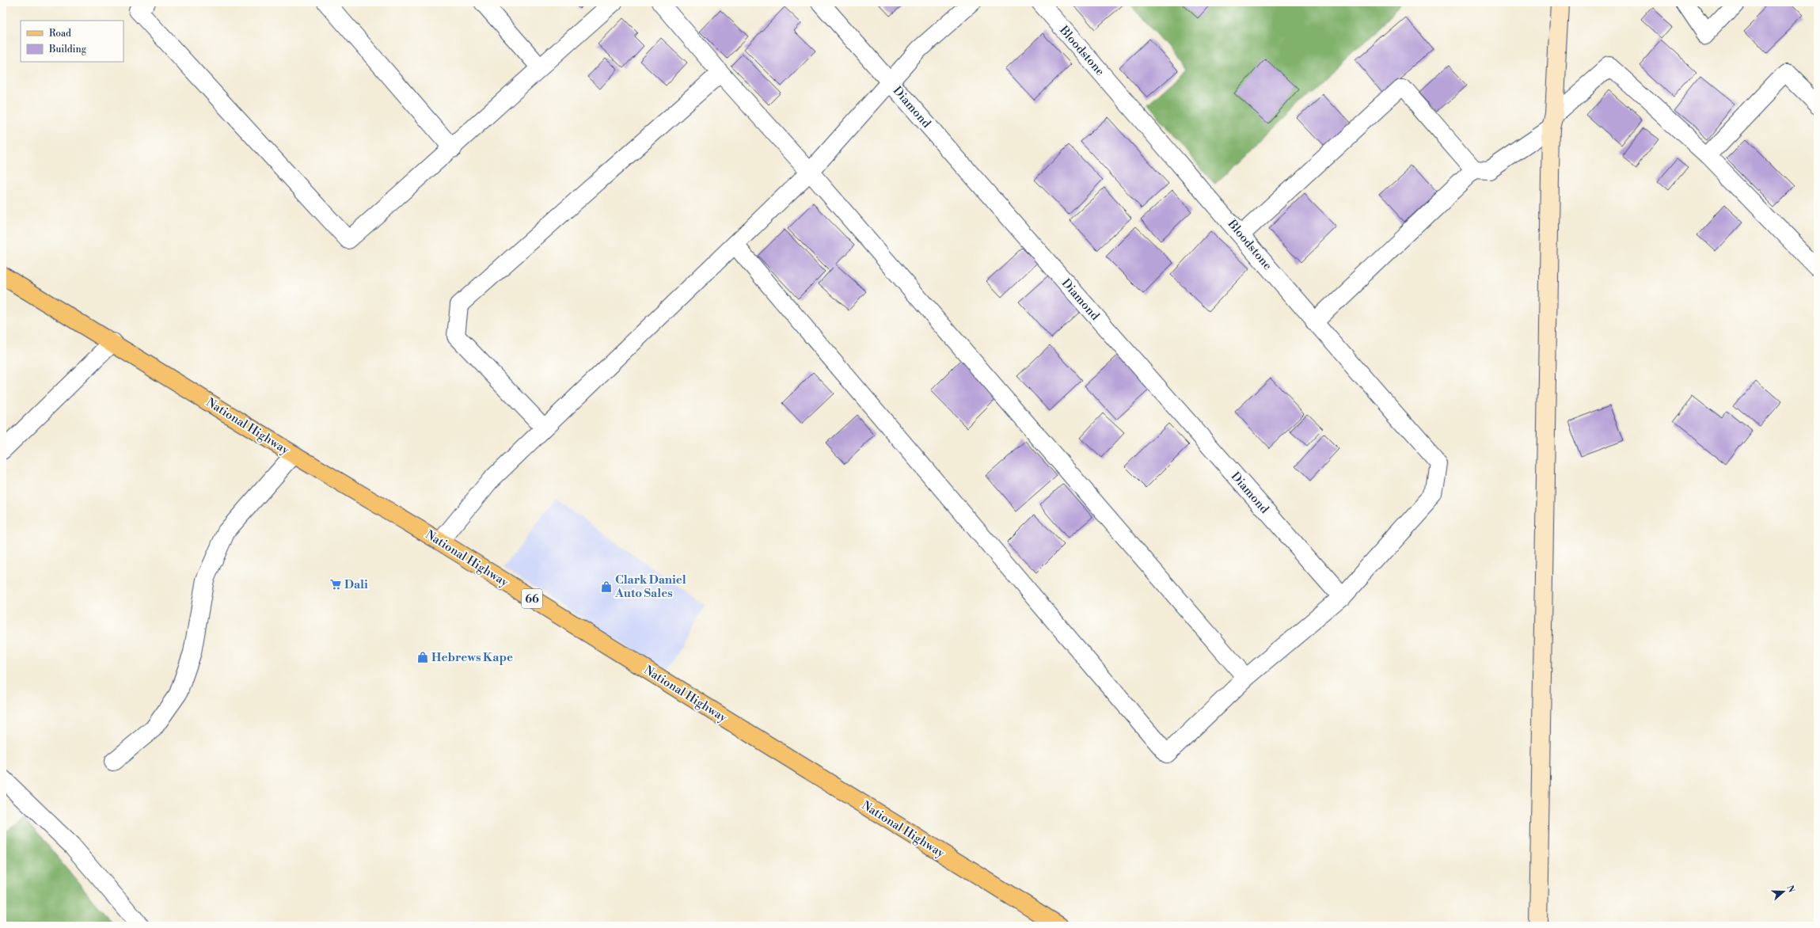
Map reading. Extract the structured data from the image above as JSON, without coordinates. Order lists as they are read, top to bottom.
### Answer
{
  "streets": {
    "main road": ["National Highway", "66"],
    "street": ["Bloodstone", "Diamond"]
  },
  "crossings": [
    ["Bloodstone", "Diamond"]
  ],
  "places": {
    "supermarket": ["Dali"],
    "shop": ["Clark Daniel Auto Sales", "Hebrews Kape"]
  },
  "legend": ["Road", "Building"],
  "north": "right"
}
